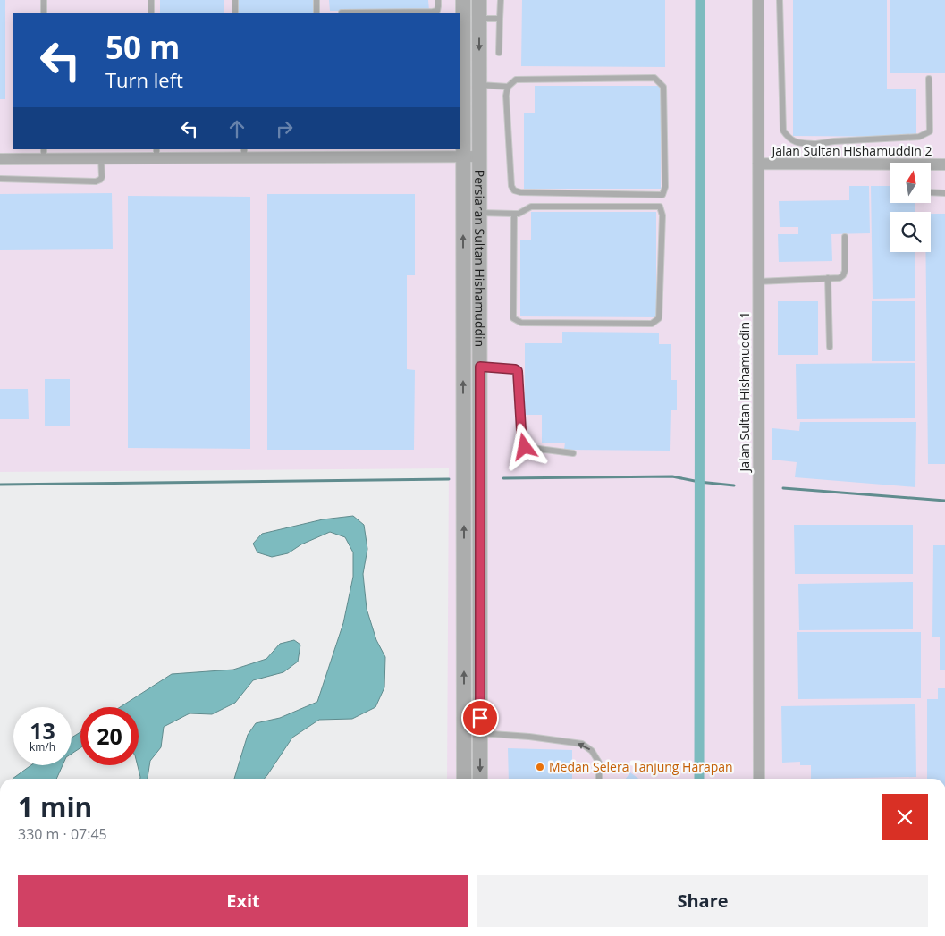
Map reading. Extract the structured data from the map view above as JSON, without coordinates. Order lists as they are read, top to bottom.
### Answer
{
  "streets": {
    "street": ["Jalan Sultan Hishamuddin 2", "Persiaran Sultan Hishamuddin", "Jalan Sultan Hishamuddin 1"]
  },
  "crossings": [
    ["Jalan Sultan Hishamuddin 2", "Jalan Sultan Hishamuddin 1"]
  ],
  "places": ["Medan Selera Tanjung Harapan"],
  "north": "top",
  "page": {
    "turn": ["50 m", "Turn left"],
    "speed": "13 km/h",
    "limit": "20",
    "heading": ["1 min", "330 m · 07:45"],
    "buttons": ["Exit", "Share"]
  }
}
